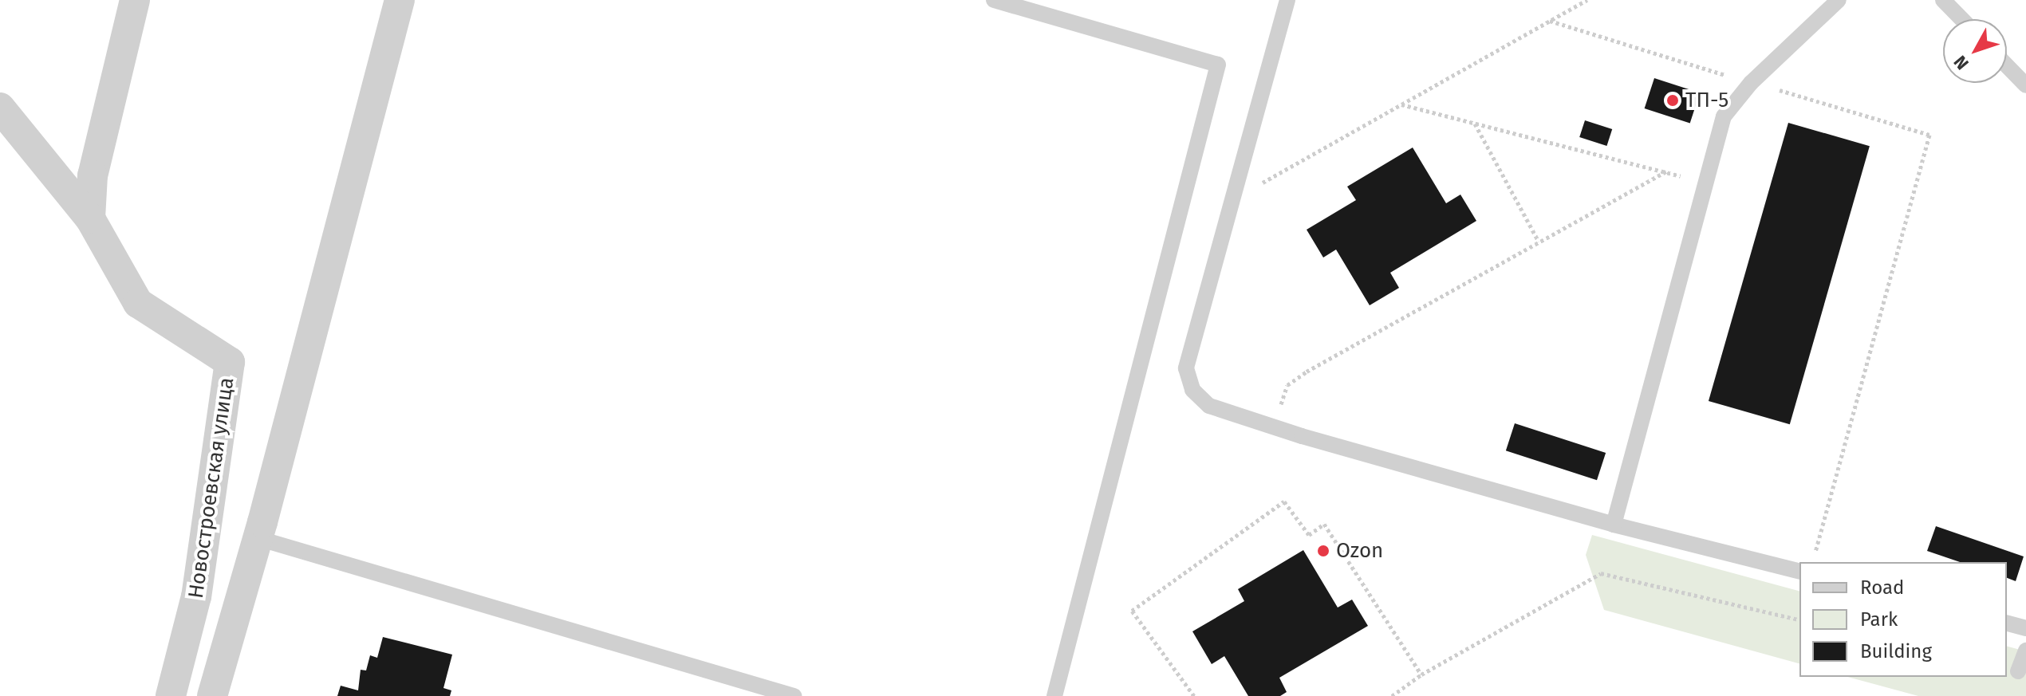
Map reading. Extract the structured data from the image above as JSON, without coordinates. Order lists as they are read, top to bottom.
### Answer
{
  "streets": {
    "street": ["Новостроевская улица"]
  },
  "places": ["ТП-5", "Ozon"],
  "legend": ["Road", "Park", "Building"],
  "north": "bottom left"
}
